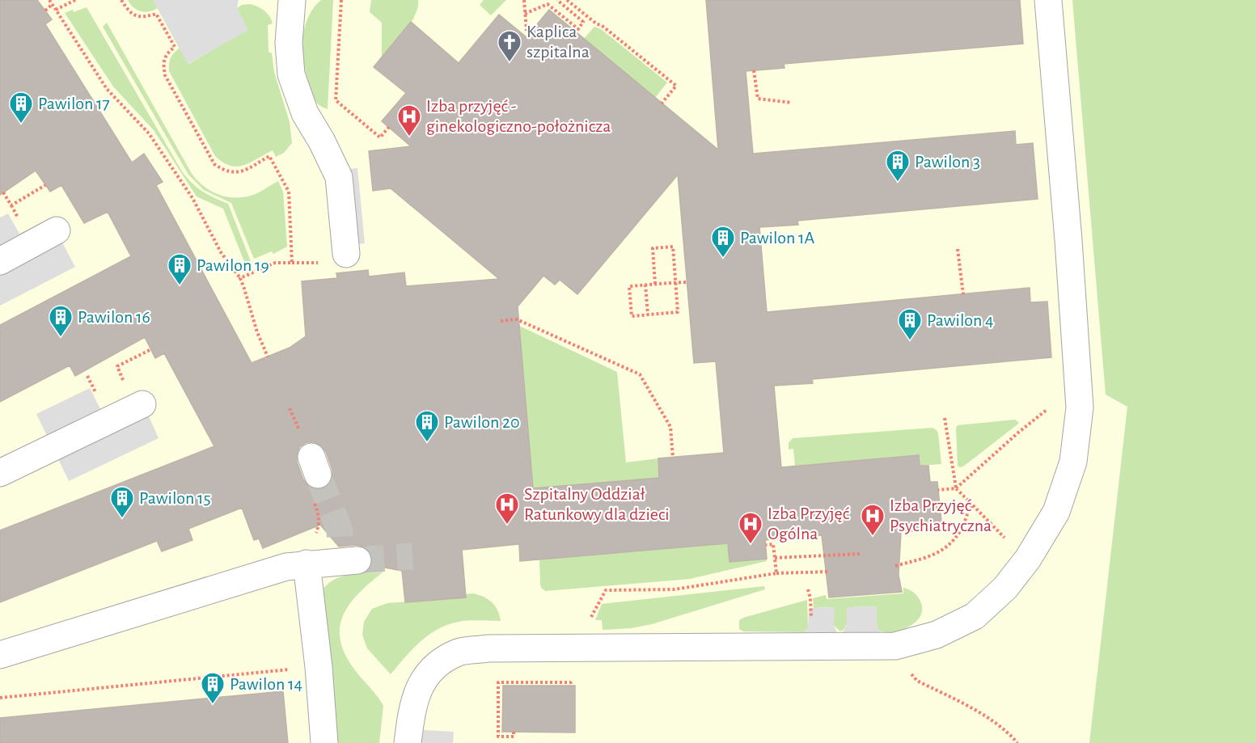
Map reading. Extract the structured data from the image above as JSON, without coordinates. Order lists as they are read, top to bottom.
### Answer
{
  "places": {
    "church": ["Kaplica szpitalna"],
    "building": [
      "Pawilon 17",
      "Pawilon 3",
      "Pawilon 1A",
      "Pawilon 19",
      "Pawilon 16",
      "Pawilon 4",
      "Pawilon 20",
      "Pawilon 15",
      "Pawilon 14"
    ],
    "hospital": [
      "Izba przyjęć - ginekologiczno-położnicza",
      "Szpitalny Oddział Ratunkowy dla dzieci",
      "Izba Przyjęć Psychiatryczna",
      "Izba Przyjęć Ogólna"
    ]
  }
}
